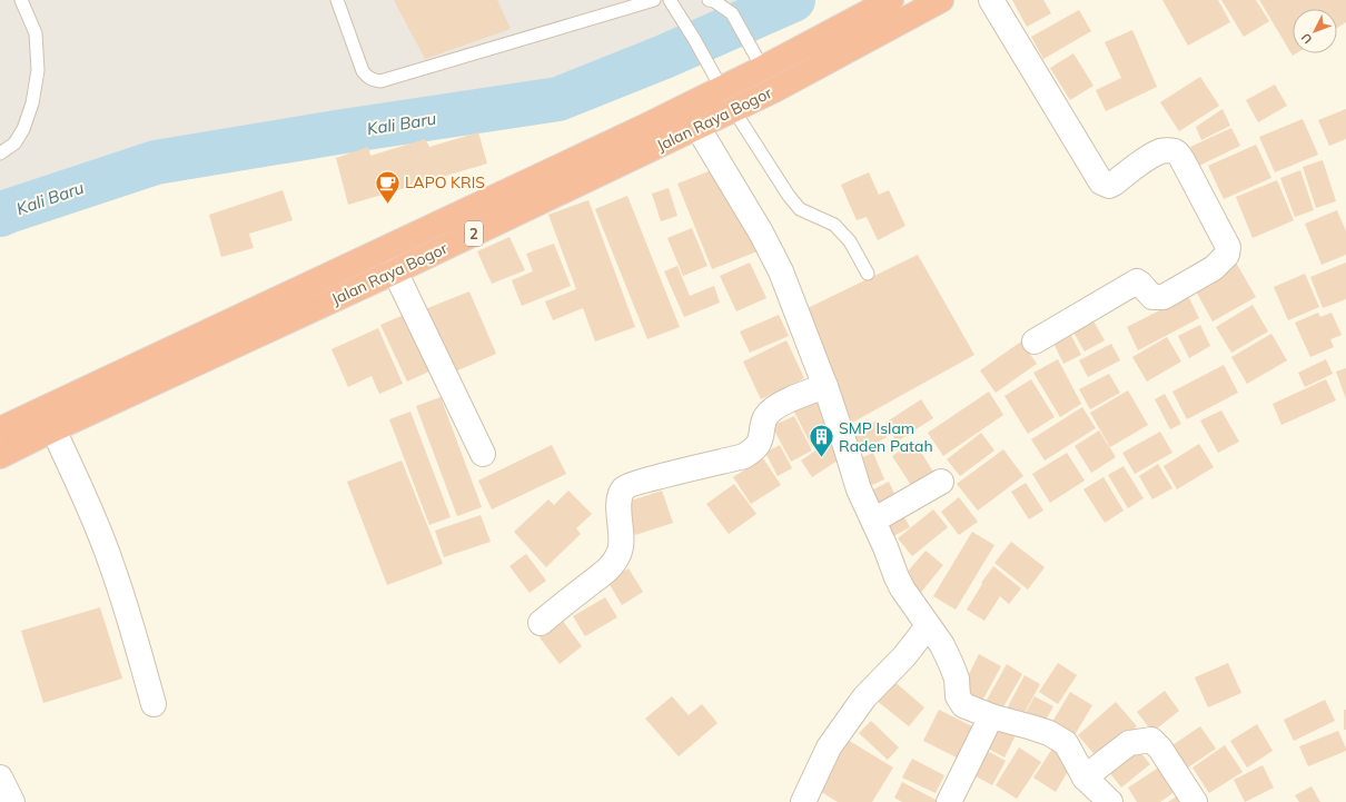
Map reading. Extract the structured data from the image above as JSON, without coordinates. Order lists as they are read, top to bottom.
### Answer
{
  "streets": {
    "highway": ["Jalan Raya Bogor", "2"]
  },
  "water": ["Kali Baru"],
  "places": {
    "cafe": ["LAPO KRIS"],
    "building": ["SMP Islam Raden Patah"]
  },
  "north": "bottom left"
}
